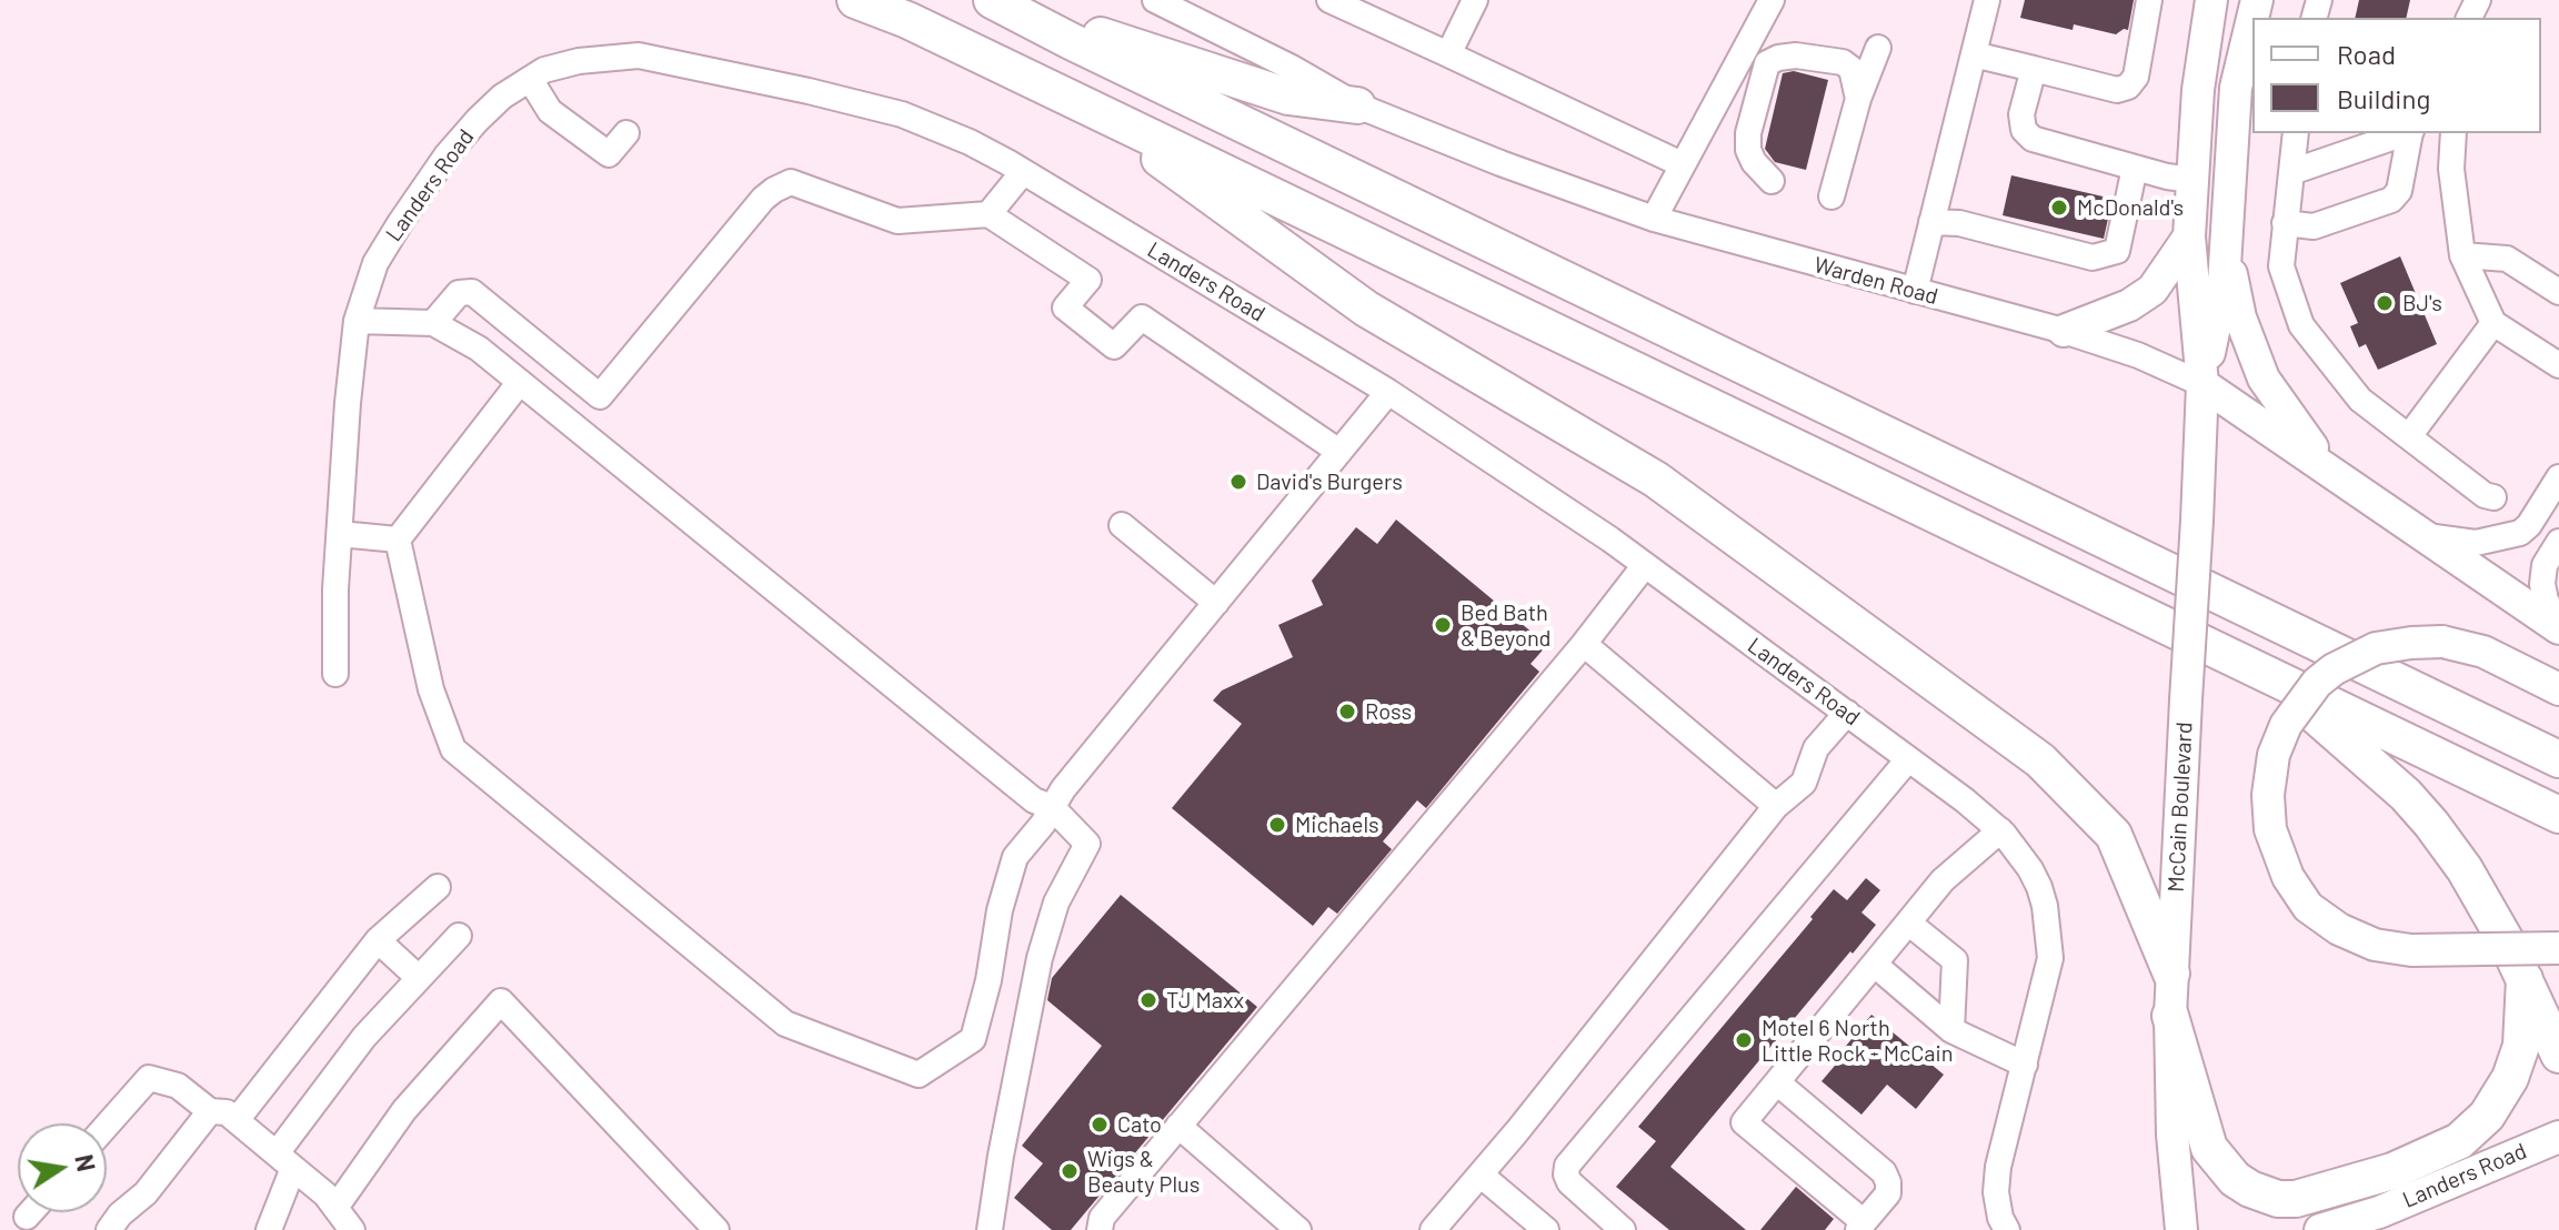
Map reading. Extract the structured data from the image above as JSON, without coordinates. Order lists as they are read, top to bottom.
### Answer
{
  "streets": {
    "main road": ["Landers Road", "Warden Road", "McCain Boulevard"]
  },
  "crossings": [
    ["Warden Road", "McCain Boulevard"]
  ],
  "places": [
    "McDonald's",
    "BJ's",
    "David's Burgers",
    "Bed Bath & Beyond",
    "Ross",
    "Michaels",
    "TJ Maxx",
    "Motel 6 North Little Rock - McCain",
    "Cato",
    "Wigs & Beauty Plus"
  ],
  "legend": ["Road", "Building"],
  "north": "right"
}
